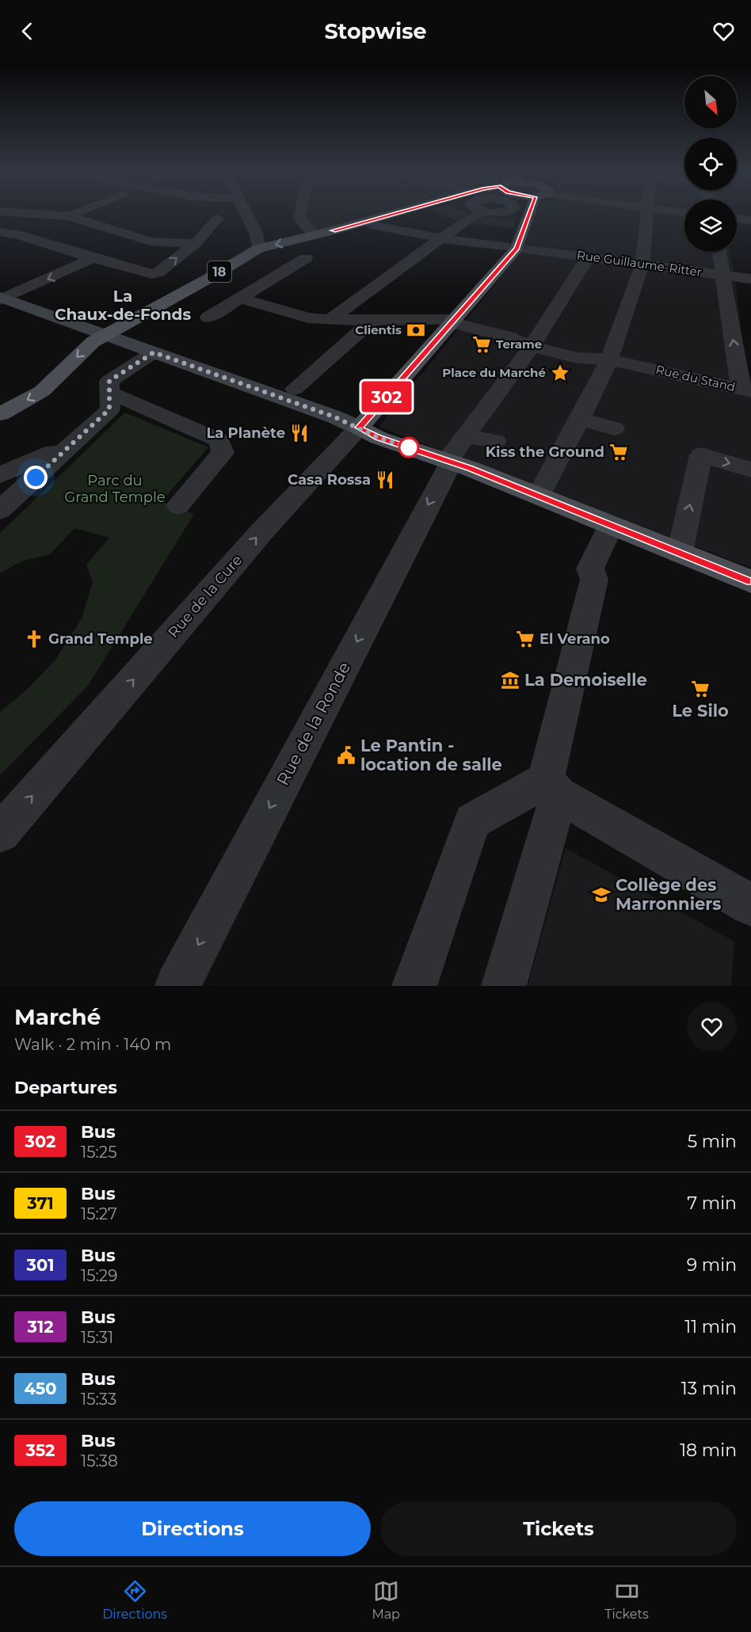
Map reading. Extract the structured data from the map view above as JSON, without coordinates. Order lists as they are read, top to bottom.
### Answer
{
  "streets": {
    "main road": ["18"],
    "street": [
      "Rue Guillaume-Ritter",
      "Rue du Stand",
      "Rue de la Cure",
      "Rue de la Ronde"
    ]
  },
  "crossings": [
    ["Rue Guillaume-Ritter", "Rue de la Ronde"],
    ["Rue du Stand", "Rue de la Ronde"]
  ],
  "districts": ["La Chaux-de-Fonds"],
  "parks": ["Parc du Grand Temple"],
  "places": {
    "bank": ["Clientis"],
    "supermarket": [
      "Terame",
      "Kiss the Ground",
      "El Verano",
      "Le Silo"
    ],
    "place": ["Place du Marché"],
    "restaurant": ["La Planète", "Casa Rossa"],
    "church": ["Grand Temple"],
    "museum": ["La Demoiselle"],
    "public building": ["Le Pantin - location de salle"],
    "school or university": ["Collège des Marronniers"]
  },
  "lines": ["bus line 302"],
  "north": "bottom right",
  "page": {
    "header": "Stopwise",
    "on_map": "302",
    "heading": [
      ["Marché", "Walk · 2 min · 140 m"],
      "Departures"
    ],
    "list": [
      {
        "mark": "302",
        "name": "Bus",
        "note": "15:25",
        "value": "5 min"
      },
      {
        "mark": "371",
        "name": "Bus",
        "note": "15:27",
        "value": "7 min"
      },
      {
        "mark": "301",
        "name": "Bus",
        "note": "15:29",
        "value": "9 min"
      },
      {
        "mark": "312",
        "name": "Bus",
        "note": "15:31",
        "value": "11 min"
      },
      {
        "mark": "450",
        "name": "Bus",
        "note": "15:33",
        "value": "13 min"
      },
      {
        "mark": "352",
        "name": "Bus",
        "note": "15:38",
        "value": "18 min"
      }
    ],
    "buttons": ["Directions", "Tickets"],
    "tabs": ["Directions", "Map", "Tickets"]
  }
}
